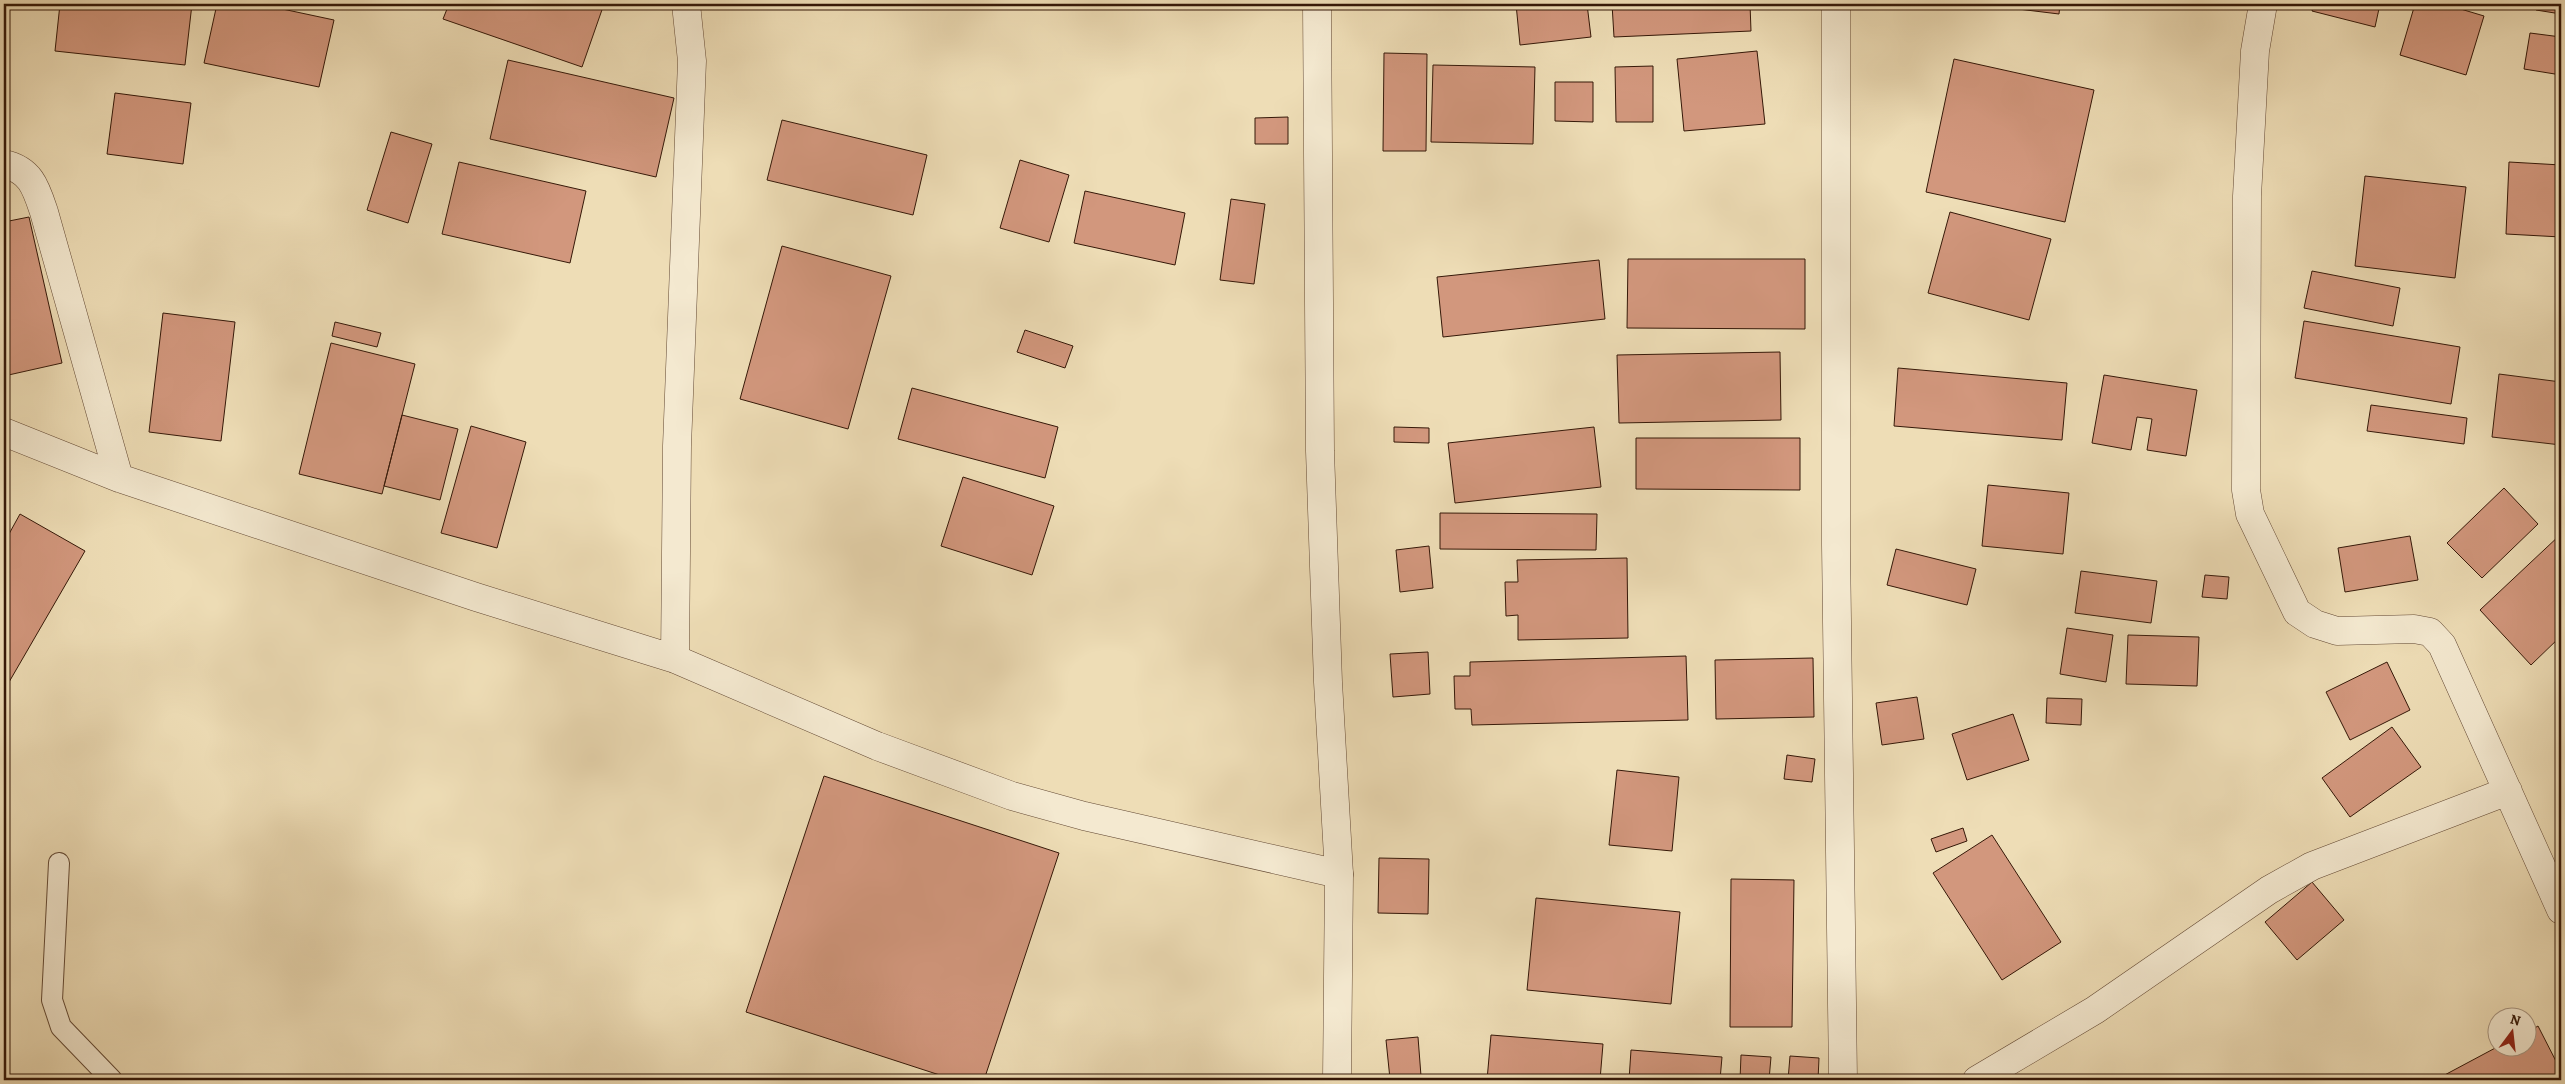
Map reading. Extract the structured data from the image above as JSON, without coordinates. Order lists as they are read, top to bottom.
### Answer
{
  "north": "top"
}
